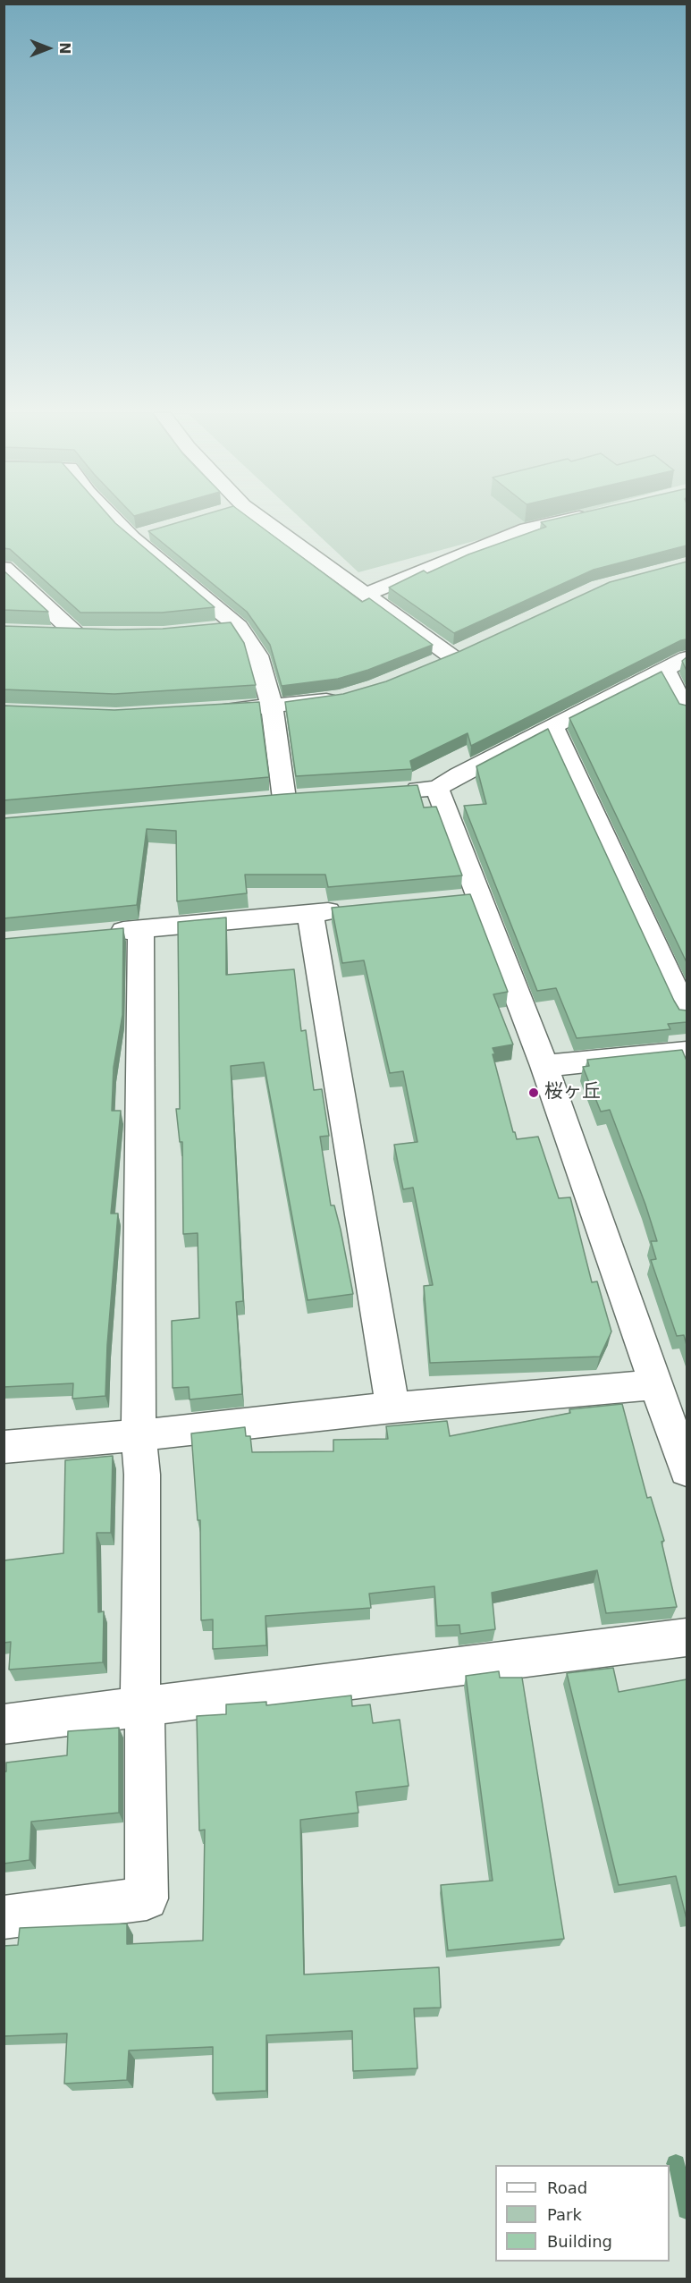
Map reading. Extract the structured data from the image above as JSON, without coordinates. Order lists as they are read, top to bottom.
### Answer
{
  "places": ["桜ヶ丘"],
  "legend": ["Road", "Park", "Building"],
  "north": "right"
}
